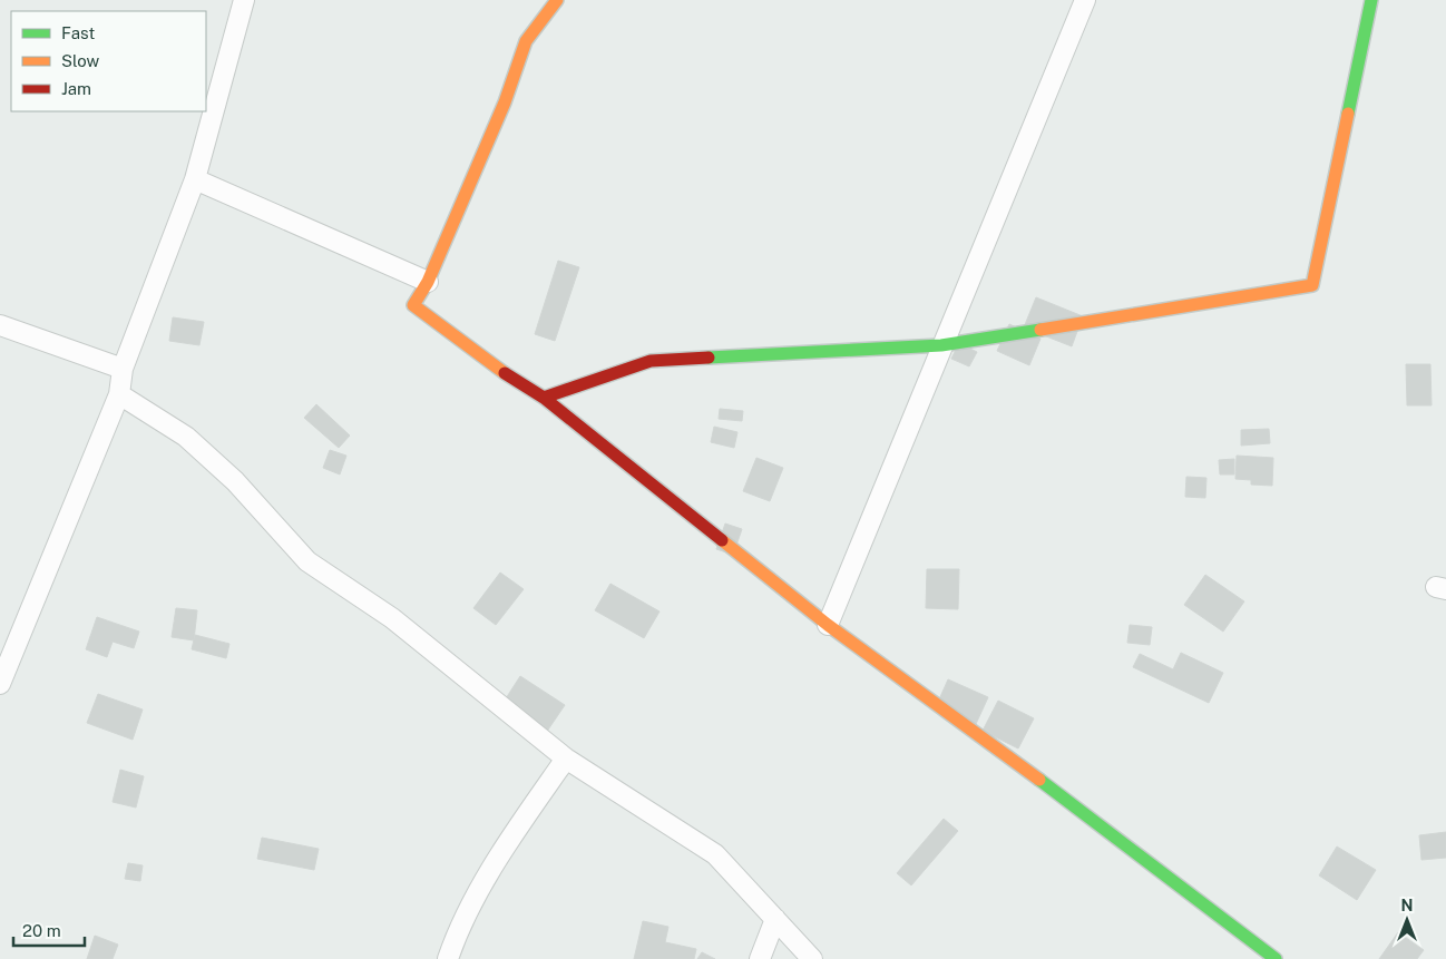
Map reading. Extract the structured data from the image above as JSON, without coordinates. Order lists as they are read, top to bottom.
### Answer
{
  "legend": ["Fast", "Slow", "Jam"],
  "scale_bar": "20 m",
  "north": "top"
}
